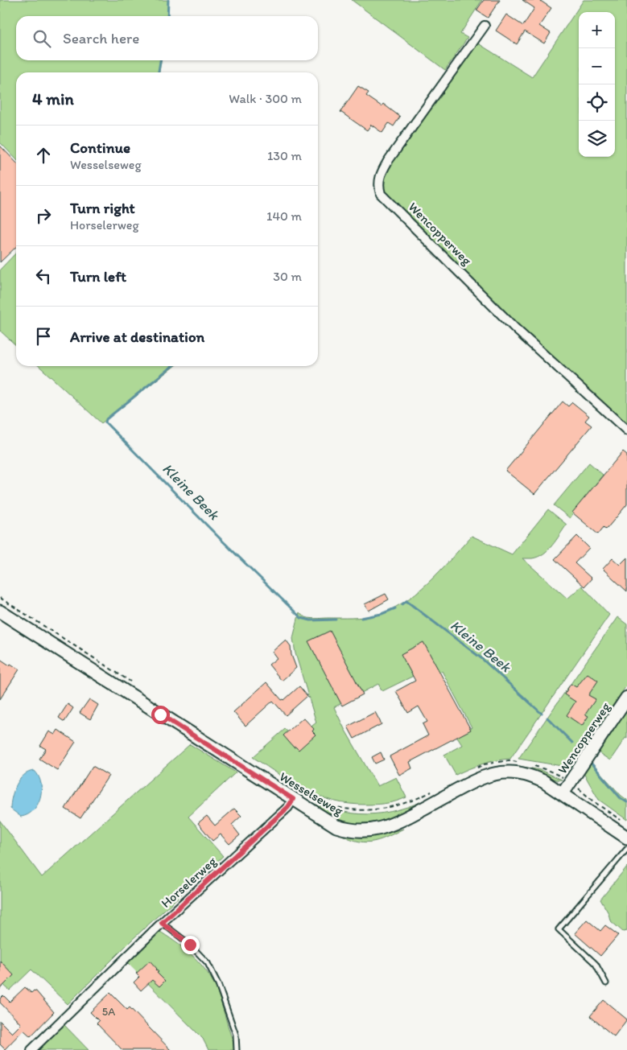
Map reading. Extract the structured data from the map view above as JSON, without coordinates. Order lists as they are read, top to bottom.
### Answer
{
  "streets": {
    "main road": ["Wencopperweg", "Wesselseweg"],
    "street": ["Horselerweg"]
  },
  "crossings": [
    ["Wencopperweg", "Wesselseweg"],
    ["Wesselseweg", "Horselerweg"]
  ],
  "water": ["Kleine Beek"],
  "house_numbers": ["5A"],
  "page": {
    "map_buttons": ["+", "−"],
    "search": "Search here",
    "heading": ["4 min", "Walk · 300 m"],
    "list": [
      ["Continue", "Wesselseweg", "130 m"],
      ["Turn right", "Horselerweg", "140 m"],
      ["Turn left", "30 m"],
      "Arrive at destination"
    ]
  }
}
